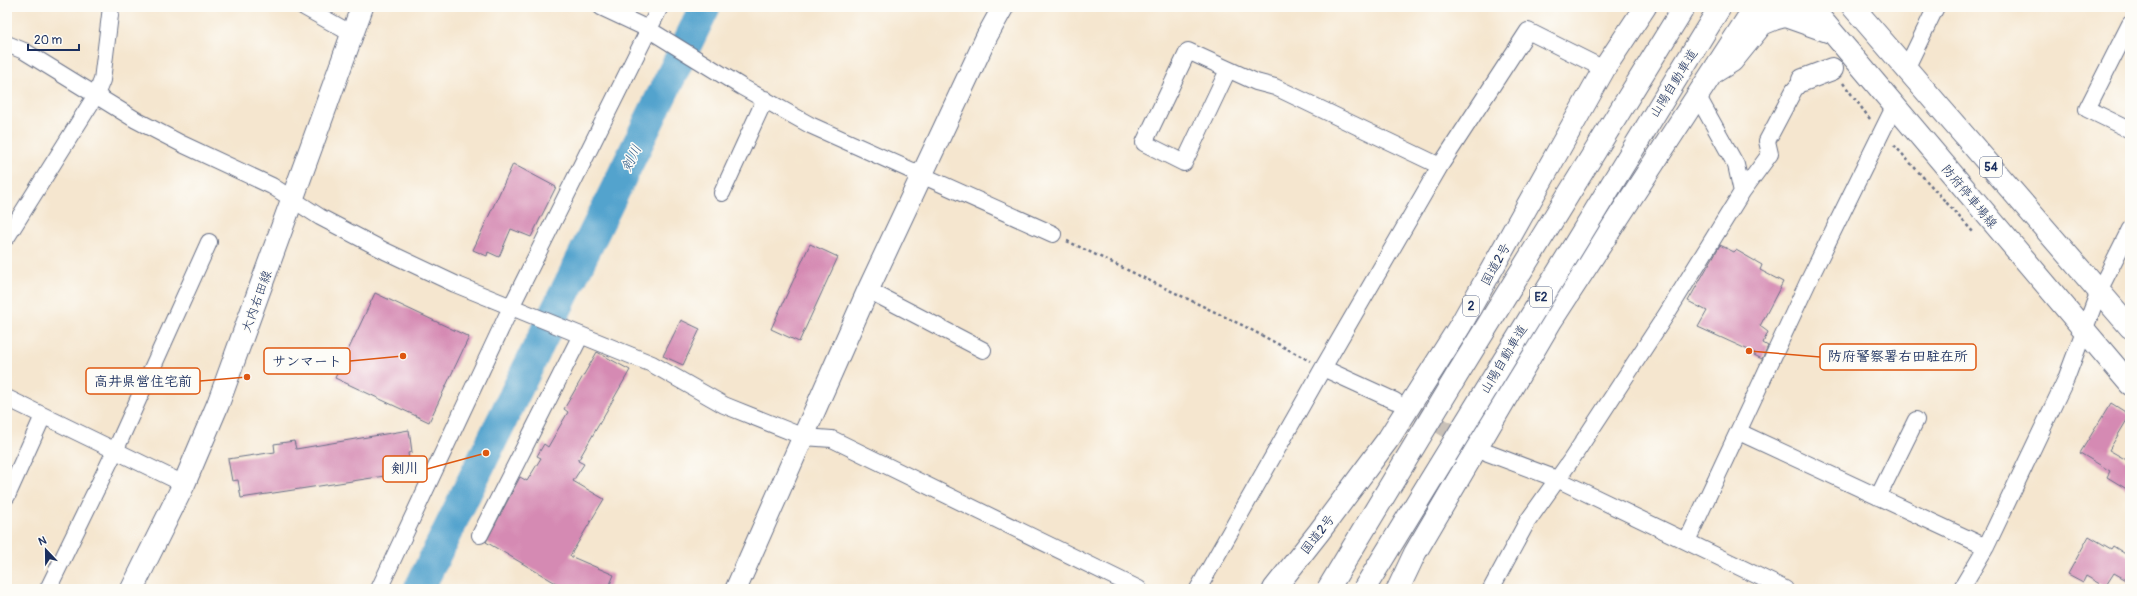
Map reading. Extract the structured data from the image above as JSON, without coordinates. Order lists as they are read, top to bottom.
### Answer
{
  "streets": {
    "main road": [
      "山陽自動車道",
      "54",
      "防府停車場線",
      "国道2号",
      "E2",
      "大内右田線",
      "2"
    ]
  },
  "water": ["剣川"],
  "places": [
    "防府警察署右田駐在所",
    "サンマート",
    "高井県営住宅前",
    "剣川"
  ],
  "scale_bar": "20 m",
  "north": "top"
}
